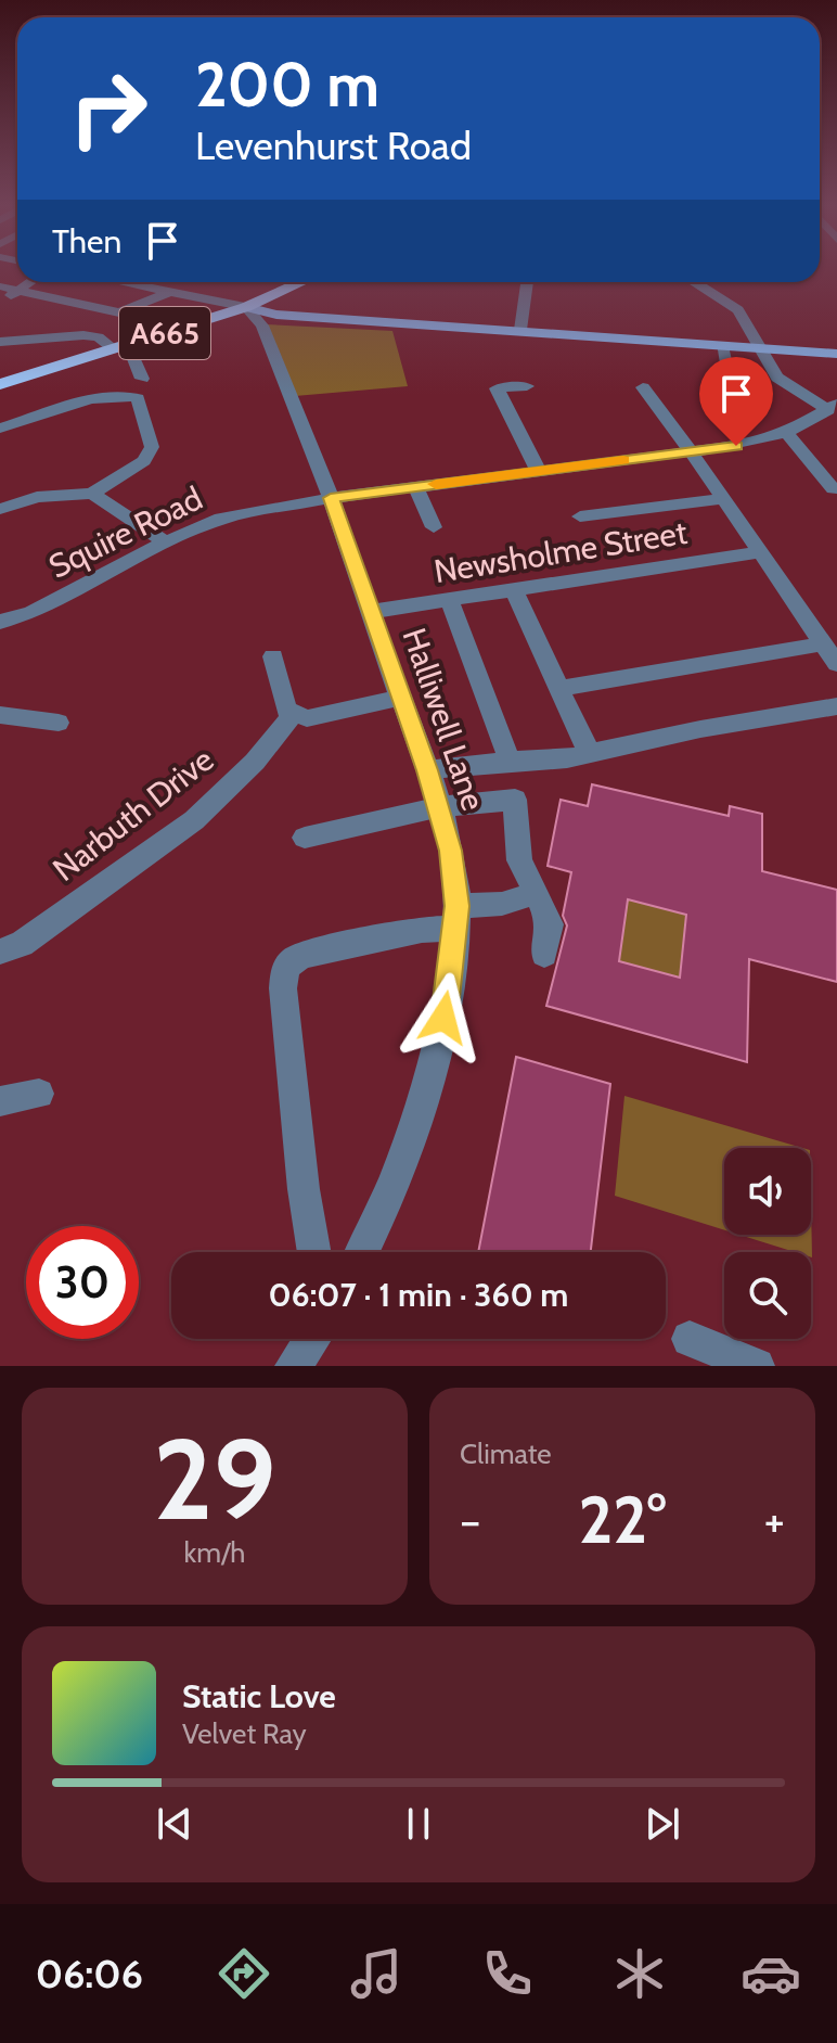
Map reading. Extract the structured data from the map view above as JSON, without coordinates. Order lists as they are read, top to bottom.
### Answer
{
  "streets": {
    "highway": ["A665"],
    "street": [
      "Squire Road",
      "Newsholme Street",
      "Halliwell Lane",
      "Narbuth Drive"
    ]
  },
  "crossings": [
    ["A665", "Halliwell Lane"],
    ["Squire Road", "Halliwell Lane"],
    ["Newsholme Street", "Halliwell Lane"]
  ],
  "page": {
    "turn": ["200 m", "Levenhurst Road"],
    "then": "Then",
    "limit": "30",
    "trip": "06:07 · 1 min · 360 m",
    "tile": [
      ["29", "km/h"],
      "Climate"
    ],
    "heat": ["−", "22°", "+"],
    "song": ["Static Love", "Velvet Ray"],
    "tabs": "06:06"
  }
}
